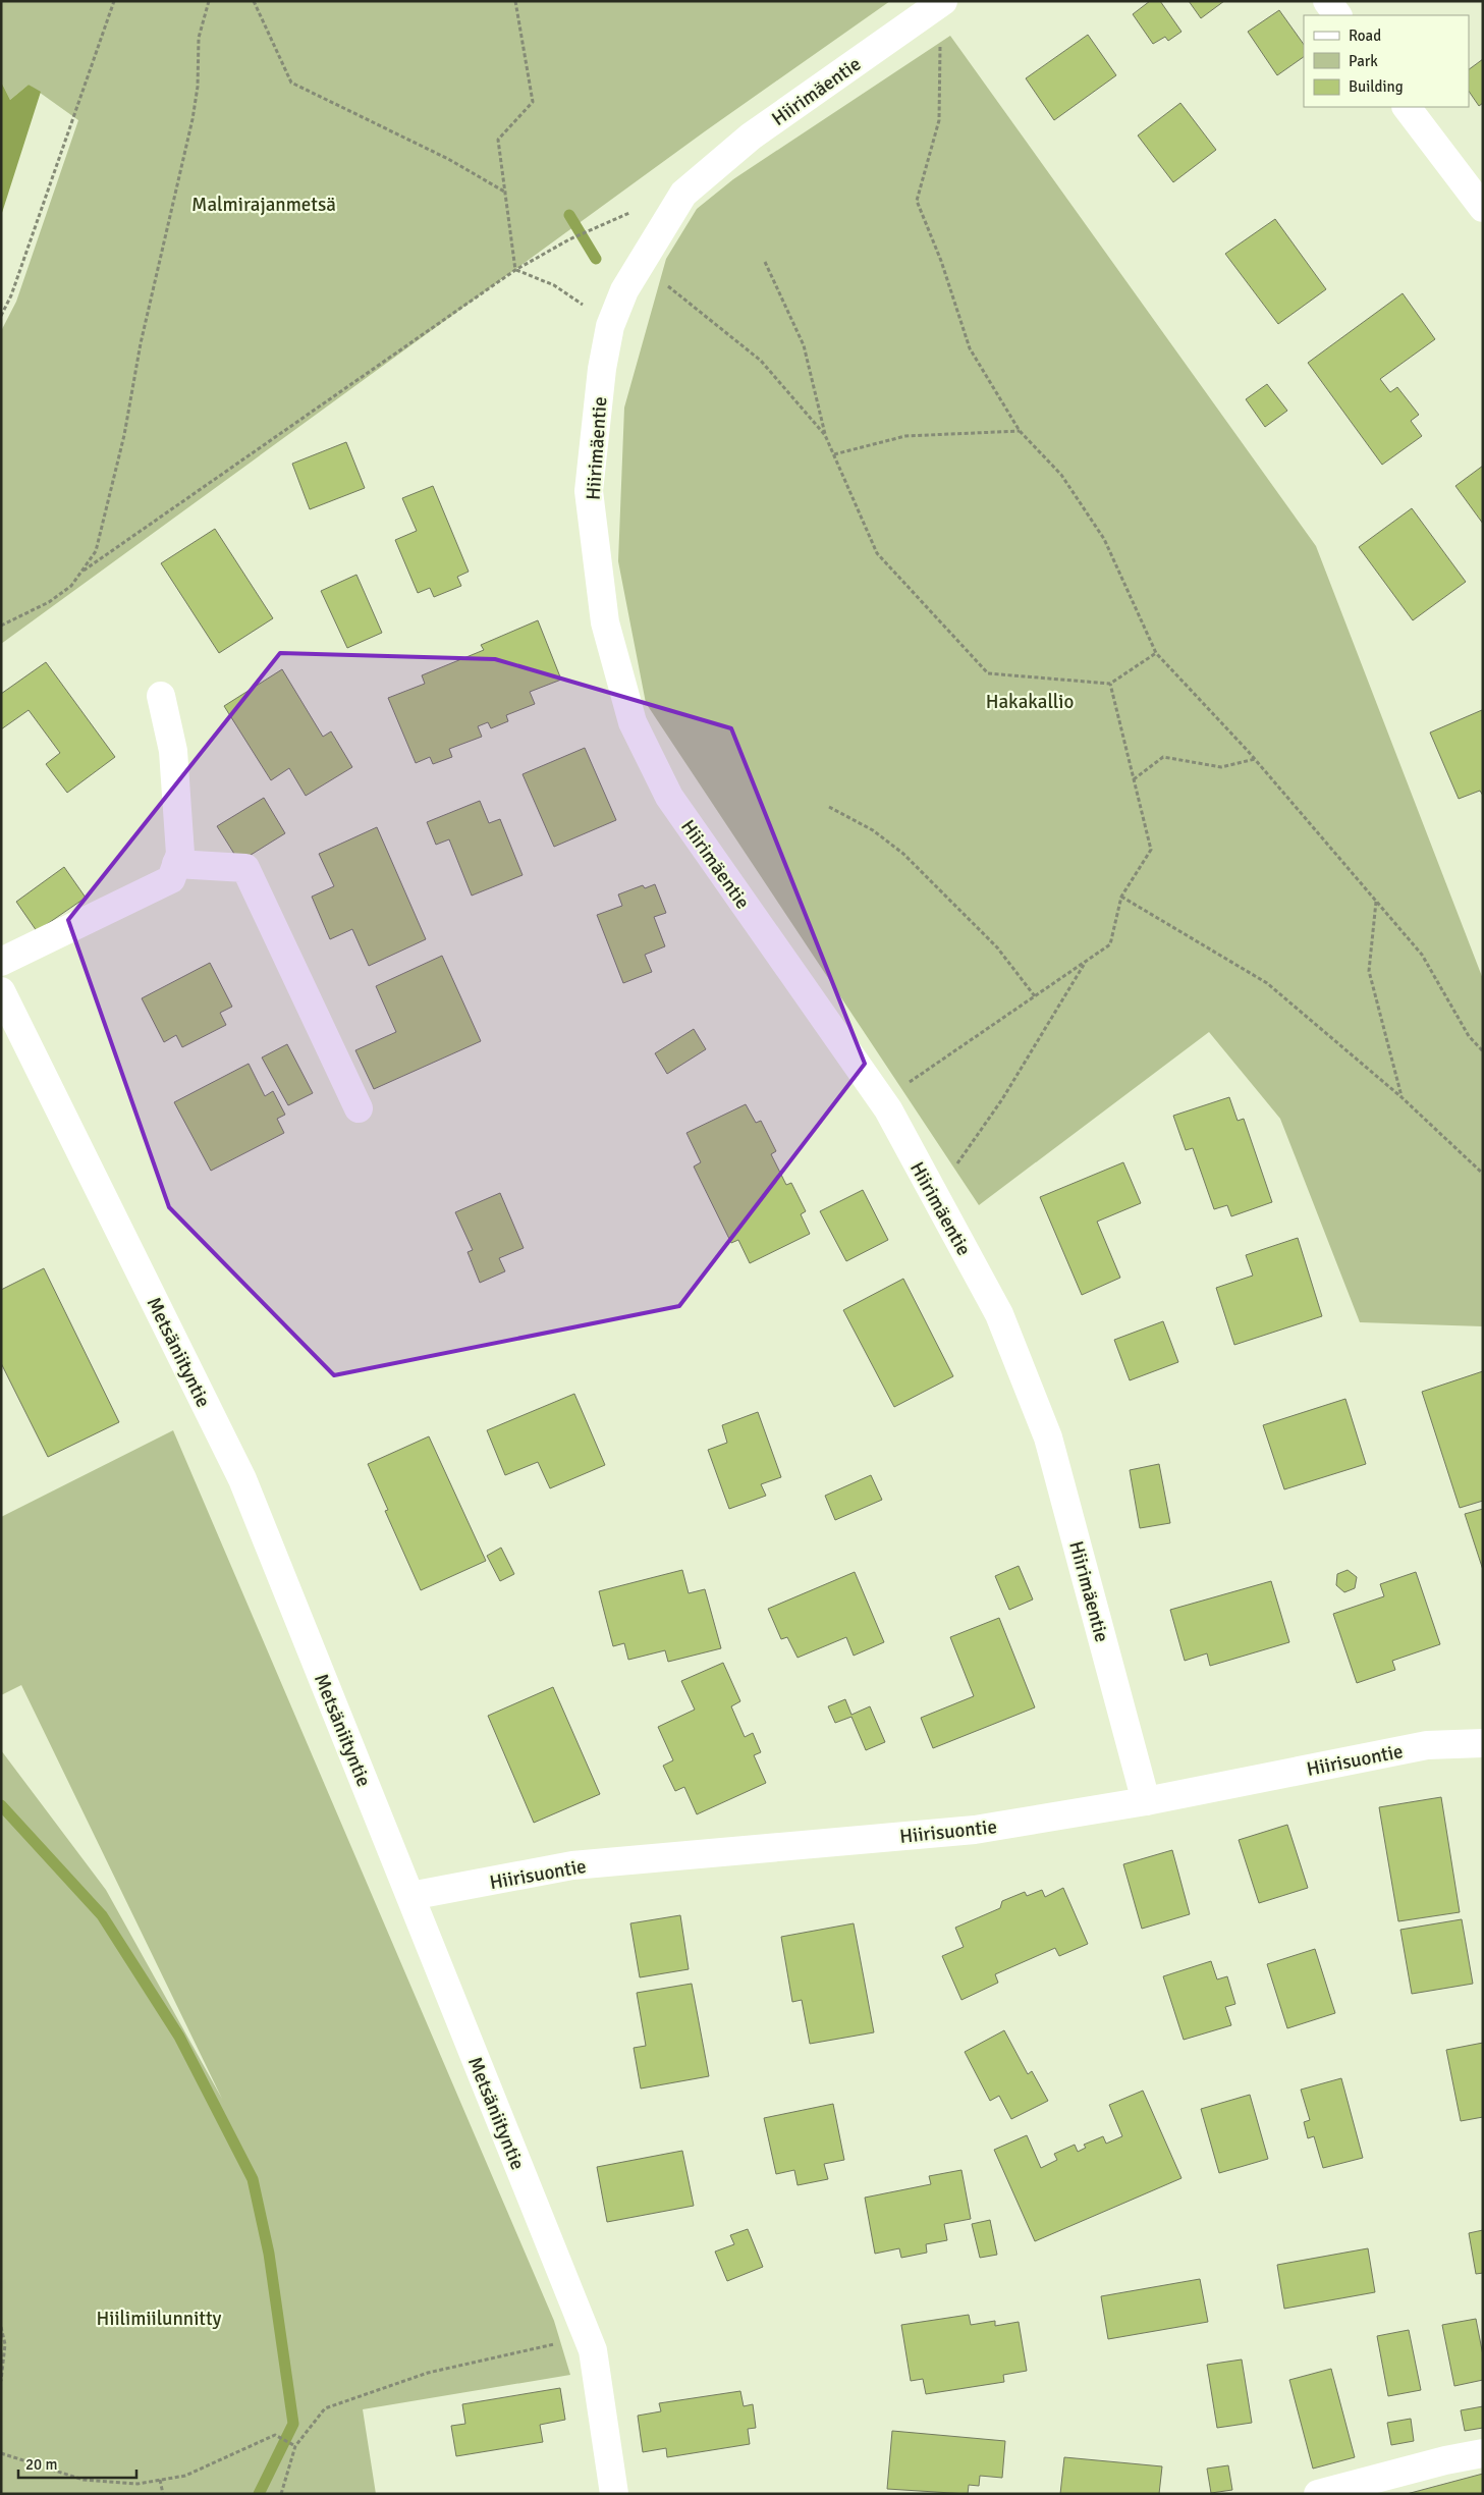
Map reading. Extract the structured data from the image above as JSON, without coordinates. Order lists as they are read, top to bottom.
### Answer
{
  "streets": {
    "street": ["Hiirimäentie", "Metsäniityntie", "Hiirisuontie"]
  },
  "crossings": [
    ["Hiirimäentie", "Hiirisuontie"],
    ["Metsäniityntie", "Hiirisuontie"]
  ],
  "parks": ["Malmirajanmetsä", "Hakakallio", "Hiilimiilunnitty"],
  "legend": ["Road", "Park", "Building"],
  "scale_bar": "20 m"
}
